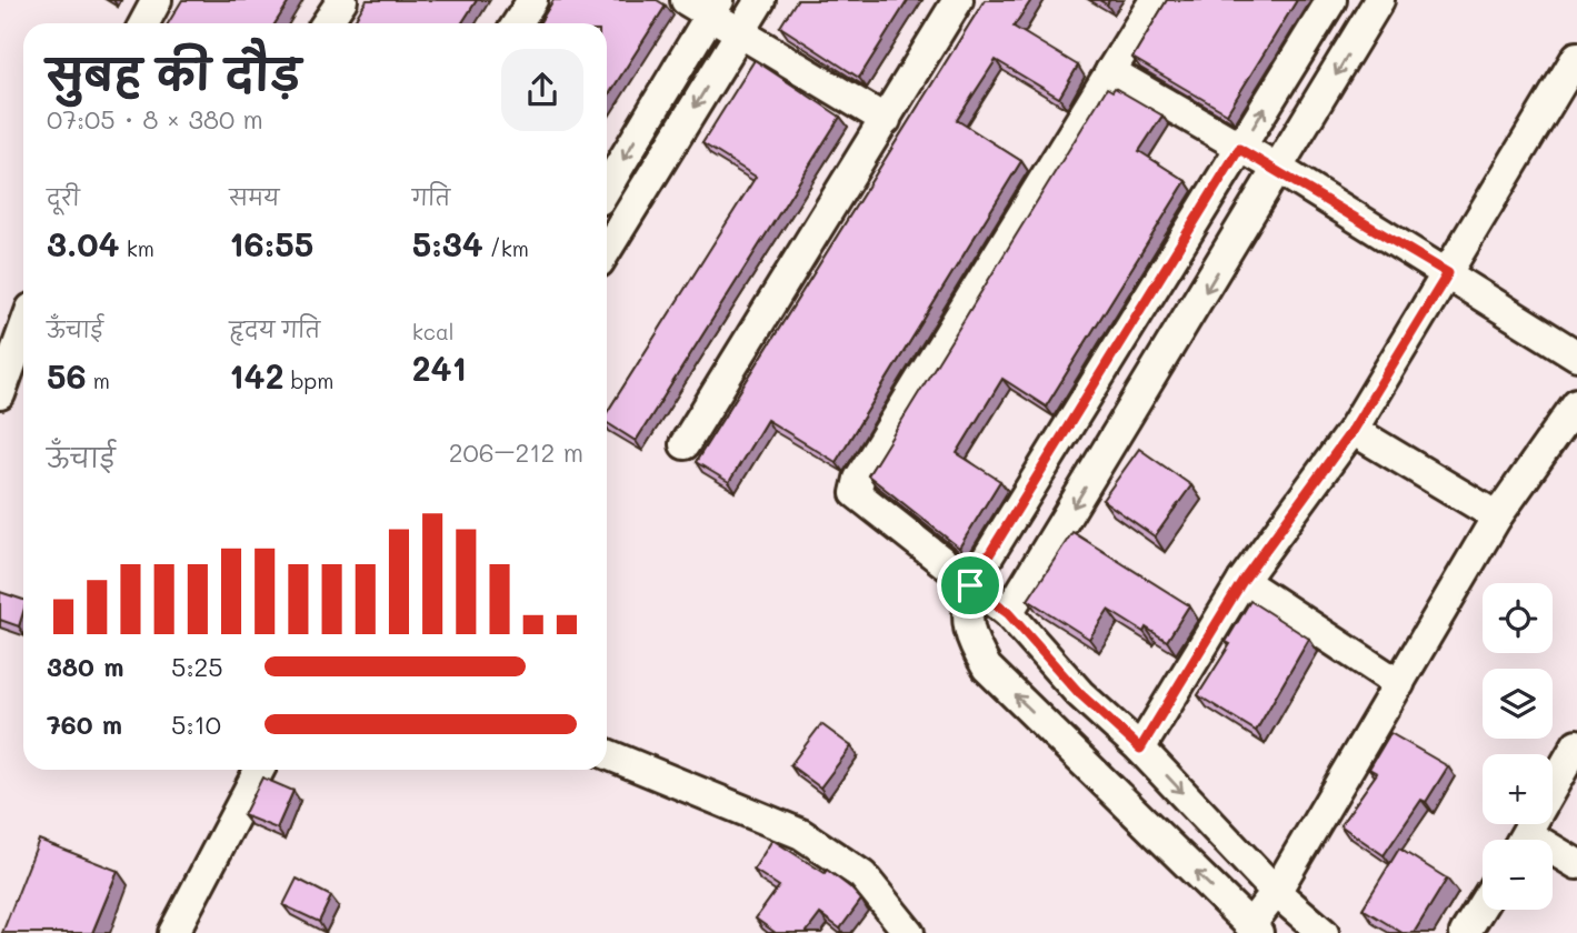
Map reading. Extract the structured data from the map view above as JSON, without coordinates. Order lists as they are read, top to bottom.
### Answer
{
  "page": {
    "heading": ["सुबह की दौड़", "07:05 · 8 × 380 m"],
    "stats": [
      ["दूरी", "3.04 km"],
      ["समय", "16:55"],
      ["गति", "5:34 /km"],
      ["ऊँचाई", "56 m"],
      ["हृदय गति", "142 bpm"],
      ["kcal", "241"]
    ],
    "chart": ["ऊँचाई", "206–212 m"],
    "map_buttons": ["+", "−"],
    "list": [
      {
        "name": "380 m",
        "note": "5:25"
      },
      {
        "name": "760 m",
        "note": "5:10"
      }
    ]
  }
}
